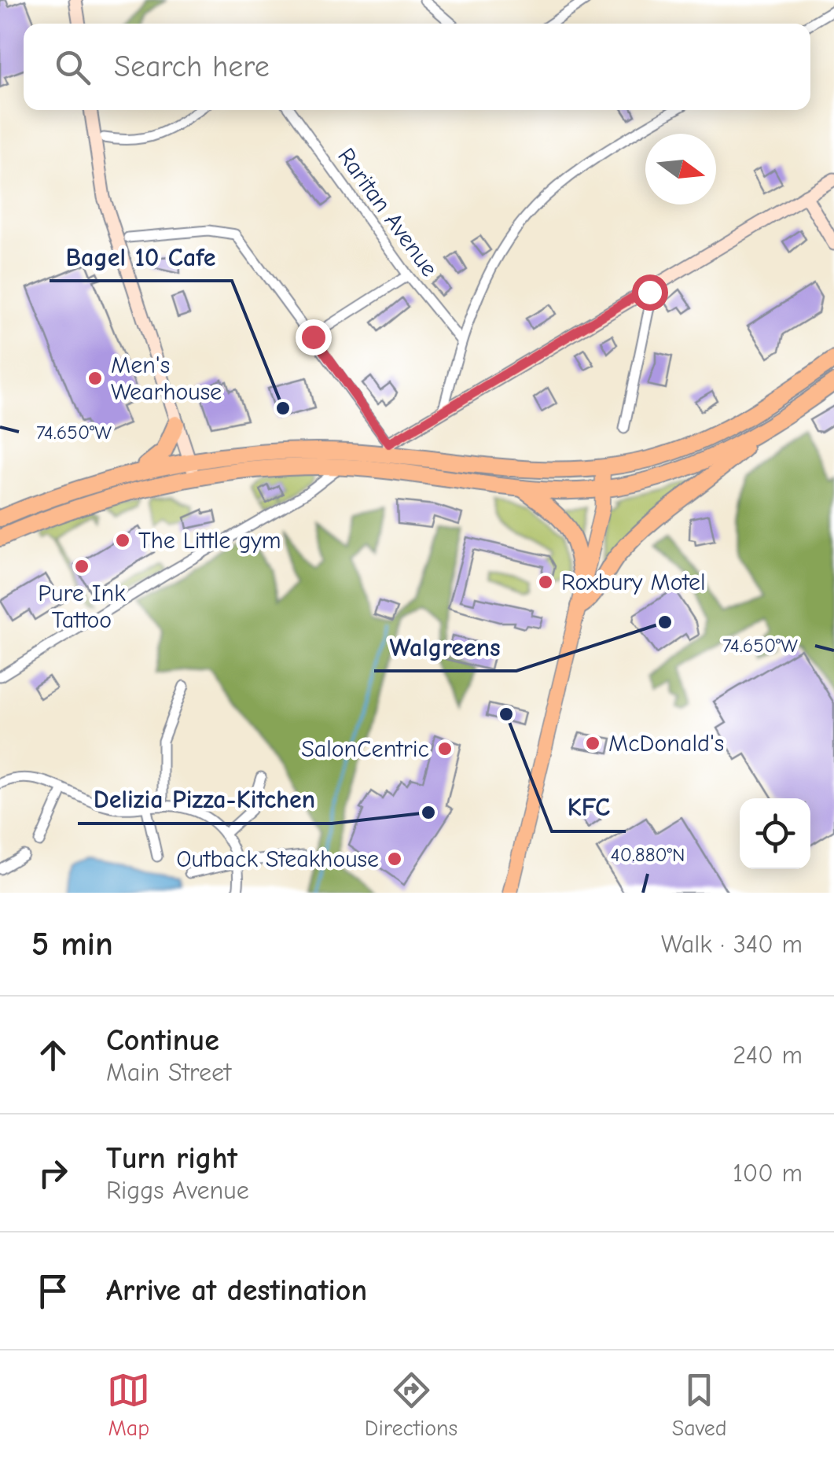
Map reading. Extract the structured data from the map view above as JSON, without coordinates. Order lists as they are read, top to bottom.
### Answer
{
  "streets": {
    "street": ["Raritan Avenue"]
  },
  "places": [
    "Men's Wearhouse",
    "Bagel 10 Cafe",
    "The Little gym",
    "Pure Ink Tattoo",
    "Roxbury Motel",
    "Walgreens",
    "KFC",
    "McDonald's",
    "SalonCentric",
    "Delizia Pizza-Kitchen",
    "Outback Steakhouse"
  ],
  "north": "right",
  "page": {
    "search": "Search here",
    "heading": ["5 min", "Walk · 340 m"],
    "list": [
      ["Continue", "Main Street", "240 m"],
      ["Turn right", "Riggs Avenue", "100 m"],
      "Arrive at destination"
    ],
    "nav": ["Map", "Directions", "Saved"]
  },
  "coordinates": ["74.650°W", "40.880°N"]
}
